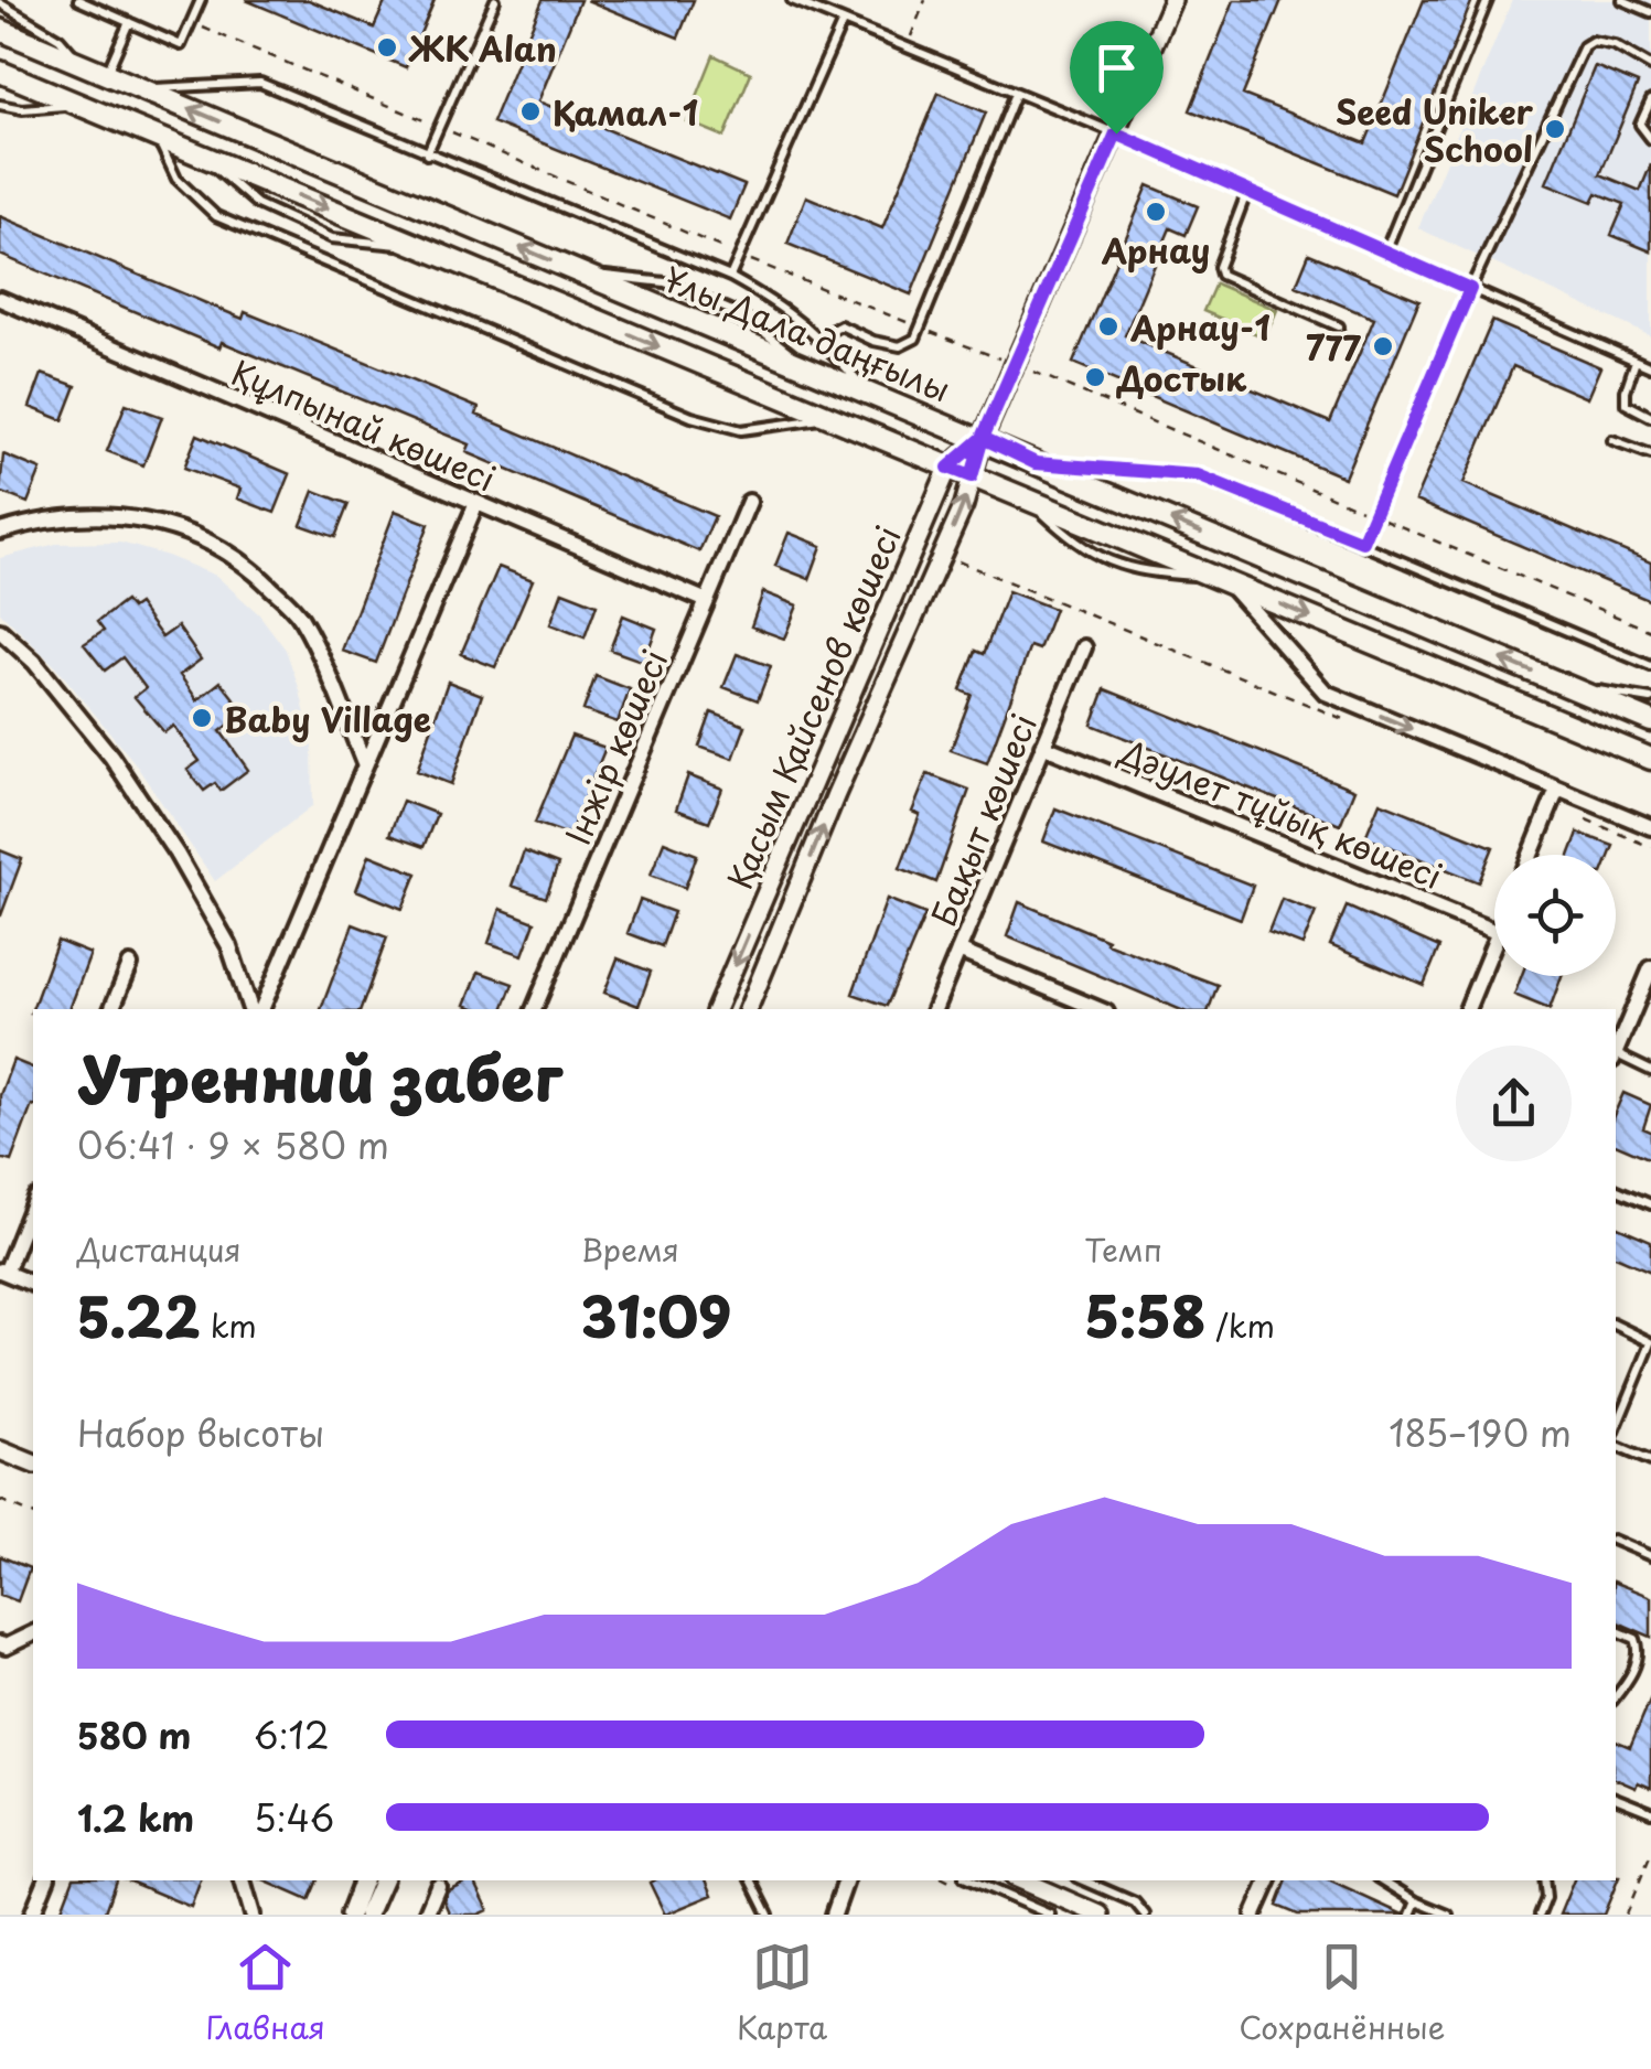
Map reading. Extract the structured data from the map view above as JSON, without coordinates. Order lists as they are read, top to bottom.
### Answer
{
  "streets": {
    "main road": ["Ұлы Дала даңғылы"],
    "street": [
      "Құлпынай көшесі",
      "Қасым Қайсенов көшесі",
      "Інжір көшесі",
      "Дәулет тұйық көшесі",
      "Бақыт көшесі"
    ]
  },
  "crossings": [
    ["Ұлы Дала даңғылы", "Қасым Қайсенов көшесі"],
    ["Құлпынай көшесі", "Інжір көшесі"],
    ["Дәулет тұйық көшесі", "Бақыт көшесі"]
  ],
  "places": [
    "ЖК Alan",
    "Қамал-1",
    "Seed Uniker School",
    "Арнау",
    "Арнау-1",
    "777",
    "Достык",
    "Baby Village"
  ],
  "page": {
    "heading": ["Утренний забег", "06:41 · 9 × 580 m"],
    "stats": [
      ["Дистанция", "5.22 km"],
      ["Время", "31:09"],
      ["Темп", "5:58 /km"]
    ],
    "chart": ["Набор высоты", "185–190 m"],
    "list": [
      {
        "name": "580 m",
        "note": "6:12"
      },
      {
        "name": "1.2 km",
        "note": "5:46"
      }
    ],
    "tabs": ["Главная", "Карта", "Сохранённые"]
  }
}
